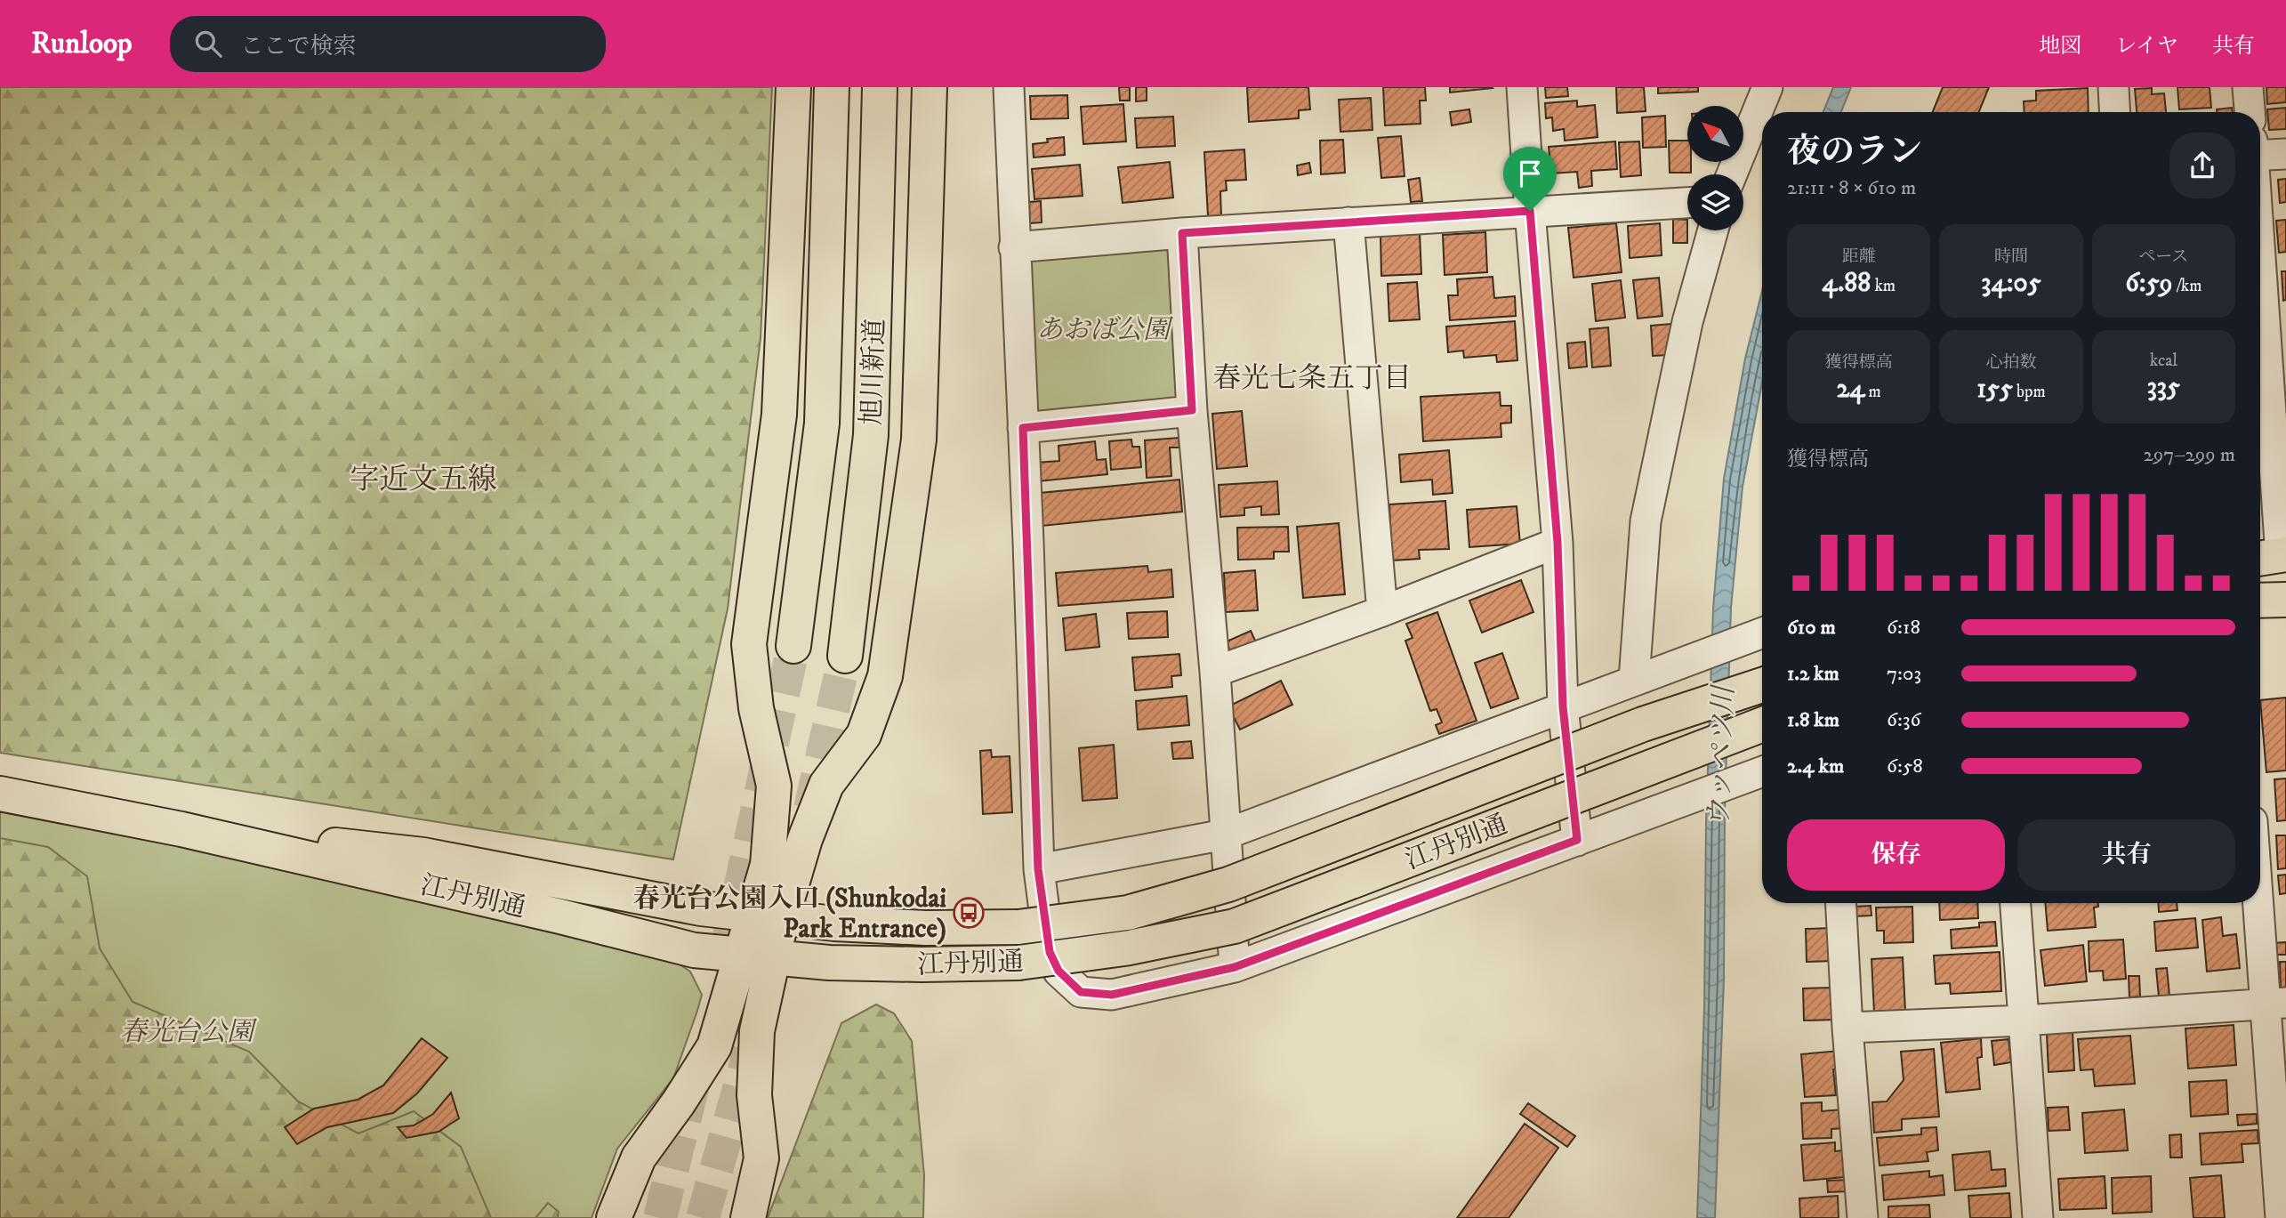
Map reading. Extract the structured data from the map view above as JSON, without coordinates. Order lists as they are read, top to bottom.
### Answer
{
  "streets": {
    "main road": ["旭川新道", "江丹別通"]
  },
  "districts": ["春光七条五丁目", "字近文五線"],
  "water": ["ウッペツ川"],
  "parks": ["あおば公園", "春光台公園"],
  "places": {
    "bus stop": ["春光台公園入口 (Shunkodai Park Entrance)"]
  },
  "north": "top left",
  "page": {
    "header": "Runloop",
    "search": "ここで検索",
    "nav": ["地図", "レイヤ", "共有"],
    "heading": ["夜のラン", "21:11 · 8 × 610 m"],
    "stats": [
      ["距離", "4.88 km"],
      ["時間", "34:05"],
      ["ペース", "6:59 /km"],
      ["獲得標高", "24 m"],
      ["心拍数", "155 bpm"],
      ["kcal", "335"]
    ],
    "chart": ["獲得標高", "297–299 m"],
    "list": [
      {
        "name": "610 m",
        "note": "6:18"
      },
      {
        "name": "1.2 km",
        "note": "7:03"
      },
      {
        "name": "1.8 km",
        "note": "6:36"
      },
      {
        "name": "2.4 km",
        "note": "6:58"
      }
    ],
    "buttons": ["保存", "共有"]
  }
}
